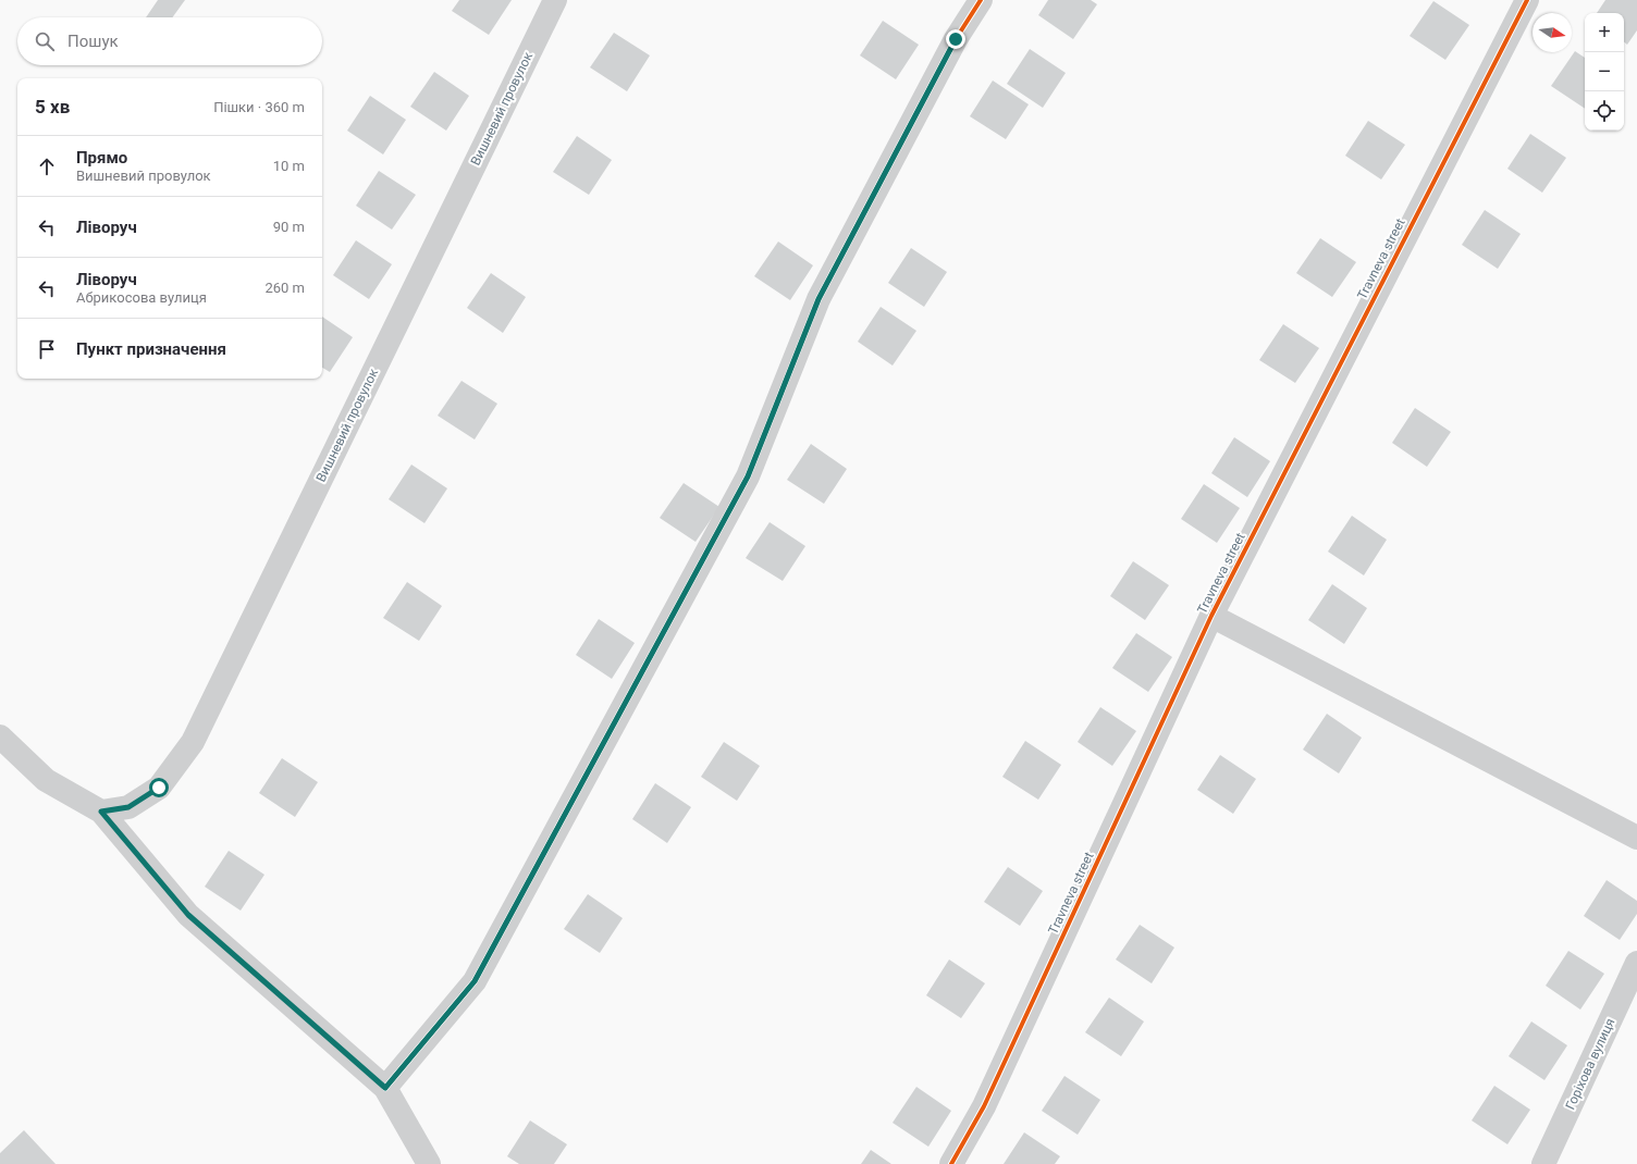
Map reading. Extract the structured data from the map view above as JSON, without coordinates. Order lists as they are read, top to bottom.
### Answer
{
  "streets": {
    "street": ["Вишневий провулок", "Travneva street", "Горіхова вулиця"]
  },
  "north": "right",
  "page": {
    "map_buttons": ["+", "−"],
    "search": "Пошук",
    "heading": ["5 хв", "Пішки · 360 m"],
    "list": [
      ["Прямо", "Вишневий провулок", "10 m"],
      ["Ліворуч", "90 m"],
      ["Ліворуч", "Абрикосова вулиця", "260 m"],
      "Пункт призначення"
    ]
  }
}
